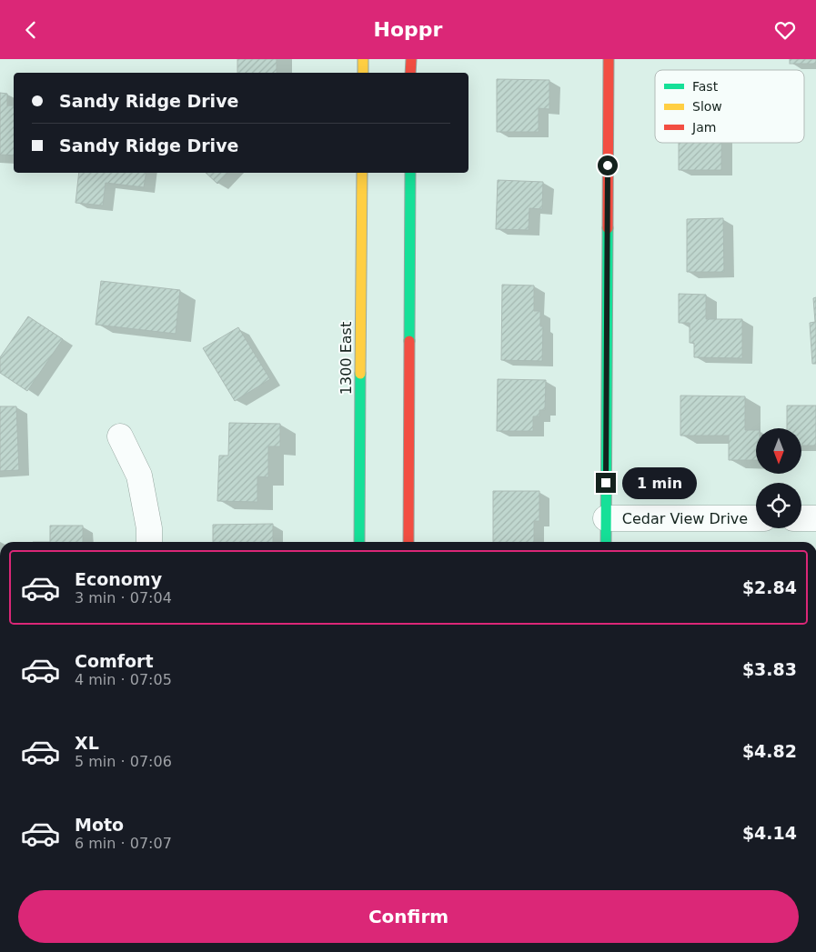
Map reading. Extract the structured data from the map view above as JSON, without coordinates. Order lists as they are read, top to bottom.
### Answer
{
  "streets": {
    "main road": ["1300 East"],
    "street": ["Cedar View Drive"]
  },
  "legend": ["Fast", "Slow", "Jam"],
  "north": "bottom",
  "page": {
    "header": "Hoppr",
    "banner": ["Sandy Ridge Drive", "Sandy Ridge Drive"],
    "bubble": "1 min",
    "list": [
      {
        "name": "Economy",
        "note": "3 min · 07:04",
        "value": "$2.84"
      },
      {
        "name": "Comfort",
        "note": "4 min · 07:05",
        "value": "$3.83"
      },
      {
        "name": "XL",
        "note": "5 min · 07:06",
        "value": "$4.82"
      },
      {
        "name": "Moto",
        "note": "6 min · 07:07",
        "value": "$4.14"
      }
    ],
    "buttons": "Confirm"
  }
}
